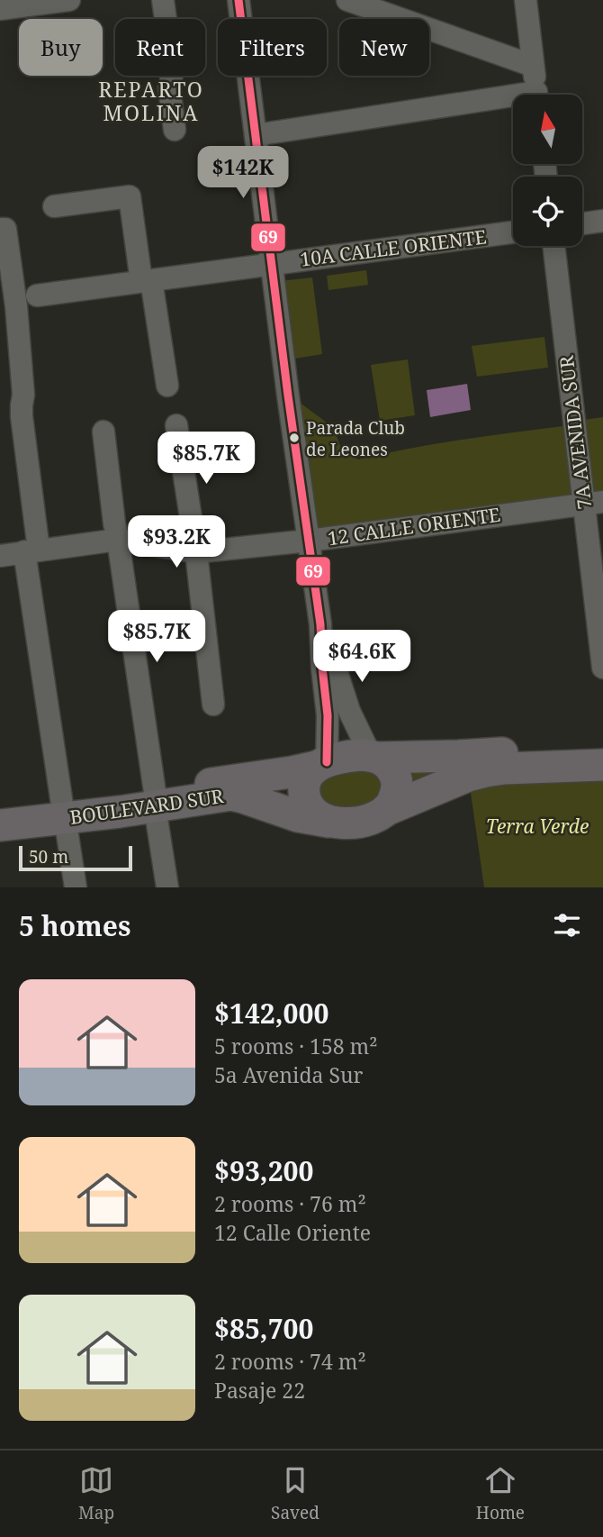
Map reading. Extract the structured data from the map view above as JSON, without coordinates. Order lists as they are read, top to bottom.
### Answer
{
  "streets": {
    "highway": ["BOULEVARD SUR"],
    "street": ["10A CALLE ORIENTE", "7A AVENIDA SUR", "12 CALLE ORIENTE"]
  },
  "crossings": [
    ["7A AVENIDA SUR", "12 CALLE ORIENTE"]
  ],
  "districts": ["REPARTO MOLINA"],
  "parks": ["Terra Verde"],
  "places": ["Parada Club de Leones"],
  "lines": ["transit line 69"],
  "scale_bar": "50 m",
  "north": "top",
  "page": {
    "chip": [
      "Buy",
      "Rent",
      "Filters",
      "New"
    ],
    "price": [
      "$142K",
      "$85.7K",
      "$93.2K",
      "$85.7K",
      "$64.6K"
    ],
    "scale": "50 m",
    "heading": "5 homes",
    "list": [
      {
        "name": "$142,000",
        "note": "5 rooms · 158 m² · 5a Avenida Sur"
      },
      {
        "name": "$93,200",
        "note": "2 rooms · 76 m² · 12 Calle Oriente"
      },
      {
        "name": "$85,700",
        "note": "2 rooms · 74 m² · Pasaje 22"
      }
    ],
    "tabs": ["Map", "Saved", "Home"]
  }
}
